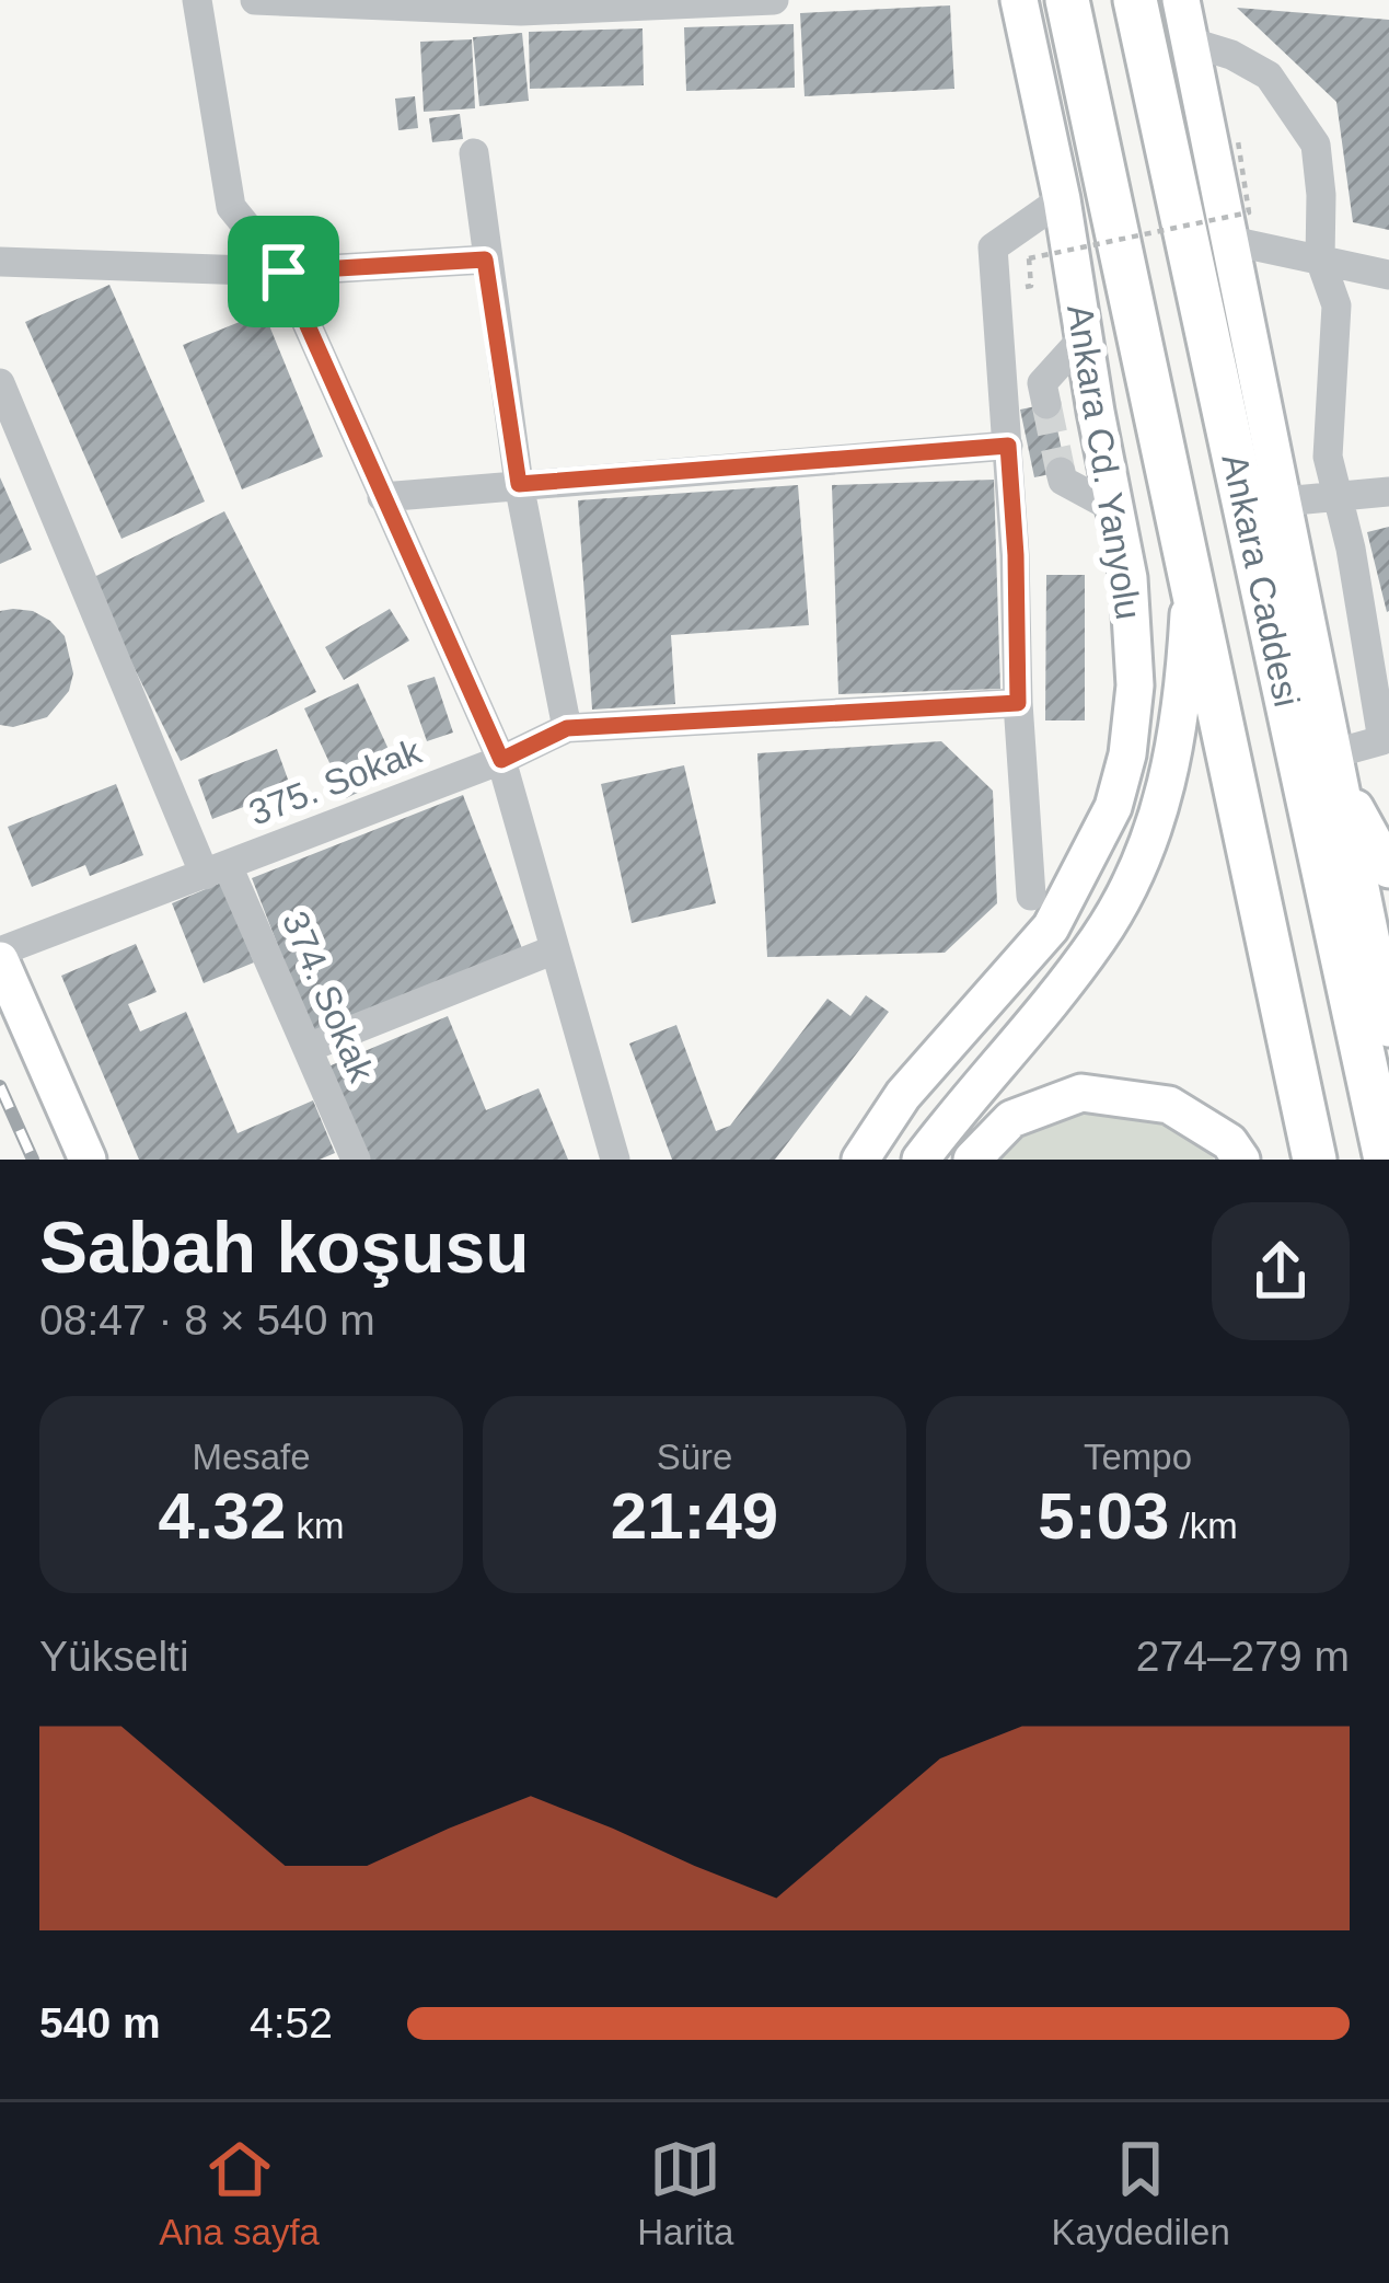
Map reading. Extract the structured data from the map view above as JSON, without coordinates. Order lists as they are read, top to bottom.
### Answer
{
  "streets": {
    "highway": ["Ankara Caddesi"],
    "main road": ["Ankara Cd. Yanyolu"],
    "street": ["375. Sokak", "374. Sokak"]
  },
  "crossings": [
    ["375. Sokak", "374. Sokak"]
  ],
  "page": {
    "heading": ["Sabah koşusu", "08:47 · 8 × 540 m"],
    "stats": [
      ["Mesafe", "4.32 km"],
      ["Süre", "21:49"],
      ["Tempo", "5:03 /km"]
    ],
    "chart": ["Yükselti", "274–279 m"],
    "list": [
      {
        "name": "540 m",
        "note": "4:52"
      }
    ],
    "tabs": ["Ana sayfa", "Harita", "Kaydedilen"]
  }
}
